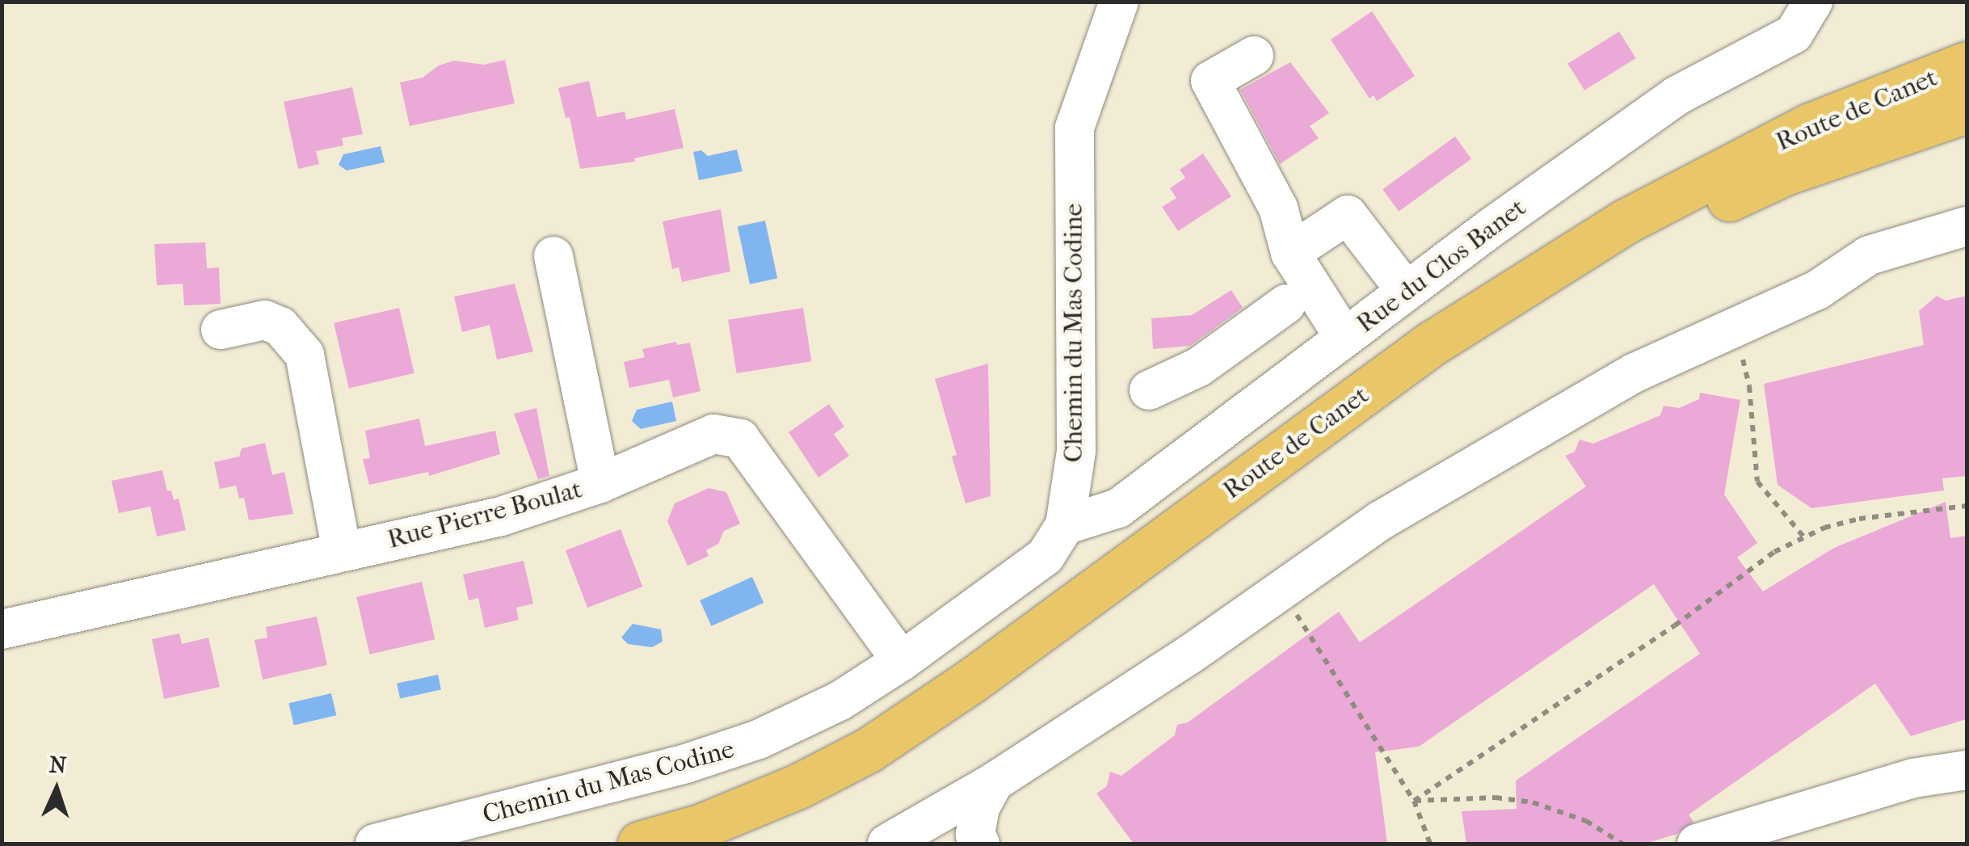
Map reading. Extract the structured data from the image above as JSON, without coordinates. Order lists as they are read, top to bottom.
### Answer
{
  "streets": {
    "main road": ["Route de Canet"],
    "street": ["Rue du Clos Banet", "Chemin du Mas Codine", "Rue Pierre Boulat"]
  },
  "crossings": [
    ["Rue du Clos Banet", "Chemin du Mas Codine"],
    ["Chemin du Mas Codine", "Rue Pierre Boulat"]
  ],
  "north": "top"
}
